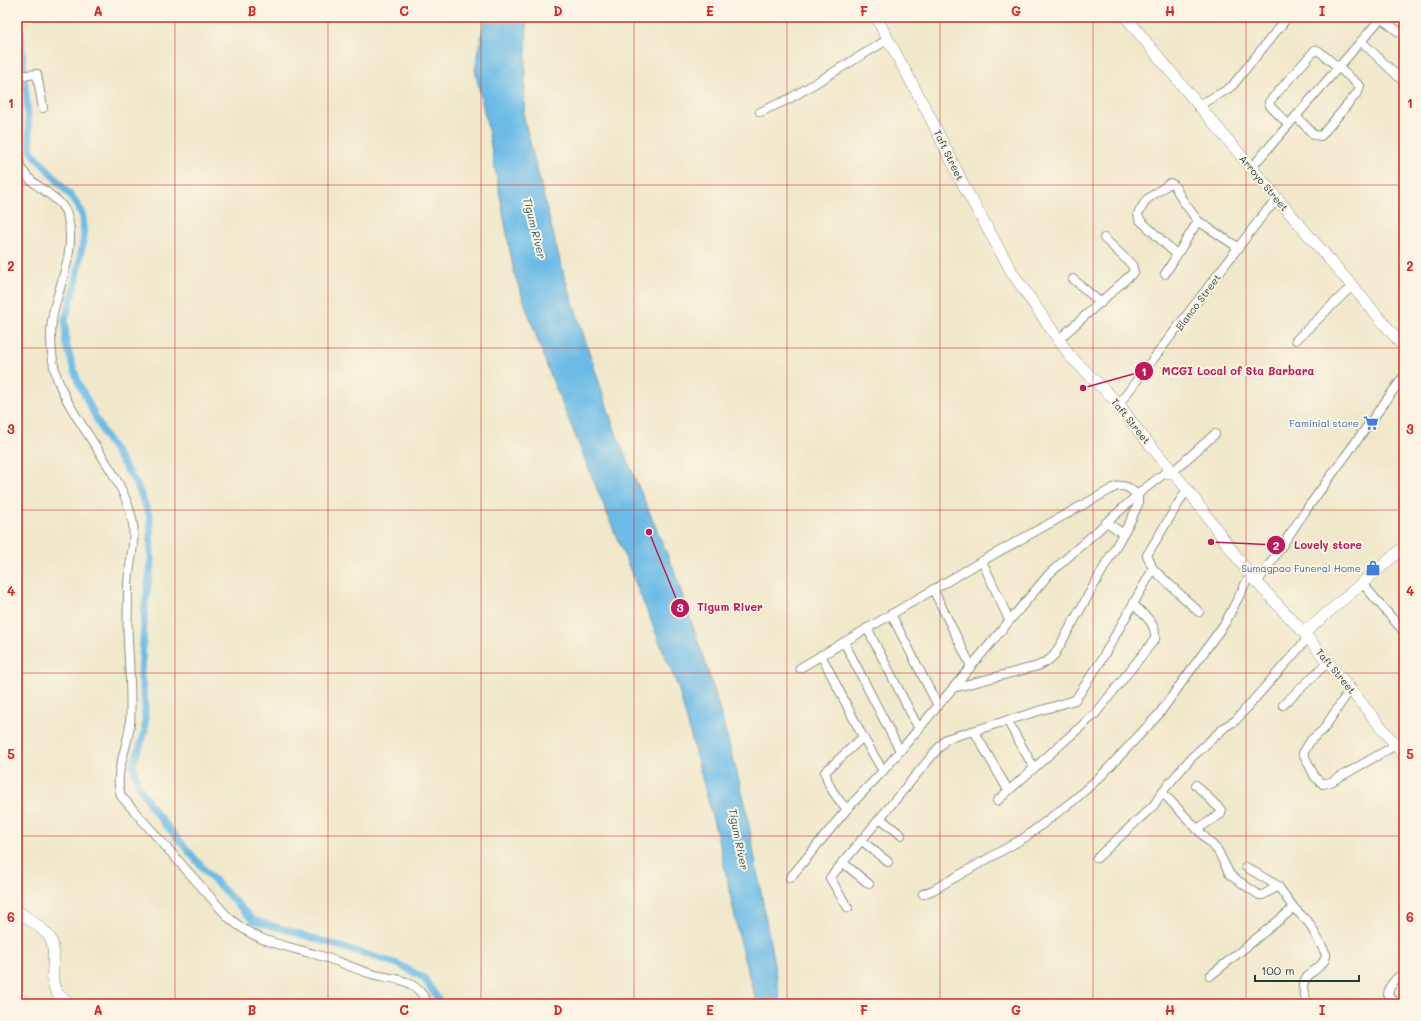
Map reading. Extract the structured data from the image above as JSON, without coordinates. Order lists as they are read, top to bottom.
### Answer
{
  "streets": {
    "main road": ["Taft Street", "Arroyo Street"],
    "street": ["Blanco Street"]
  },
  "crossings": [
    ["Taft Street", "Blanco Street"],
    ["Arroyo Street", "Blanco Street"]
  ],
  "water": ["Tigum River"],
  "places": {
    "other": ["MCGI Local of Sta Barbara", "Tigum River", "Lovely store"],
    "supermarket": ["Faminial store"],
    "shop": ["Sumagpao Funeral Home"]
  },
  "scale_bar": "100 m",
  "grid": {
    "columns": [
      "A",
      "B",
      "C",
      "D",
      "E",
      "F",
      "G",
      "H",
      "I"
    ],
    "rows": [
      "1",
      "2",
      "3",
      "4",
      "5",
      "6"
    ]
  }
}
